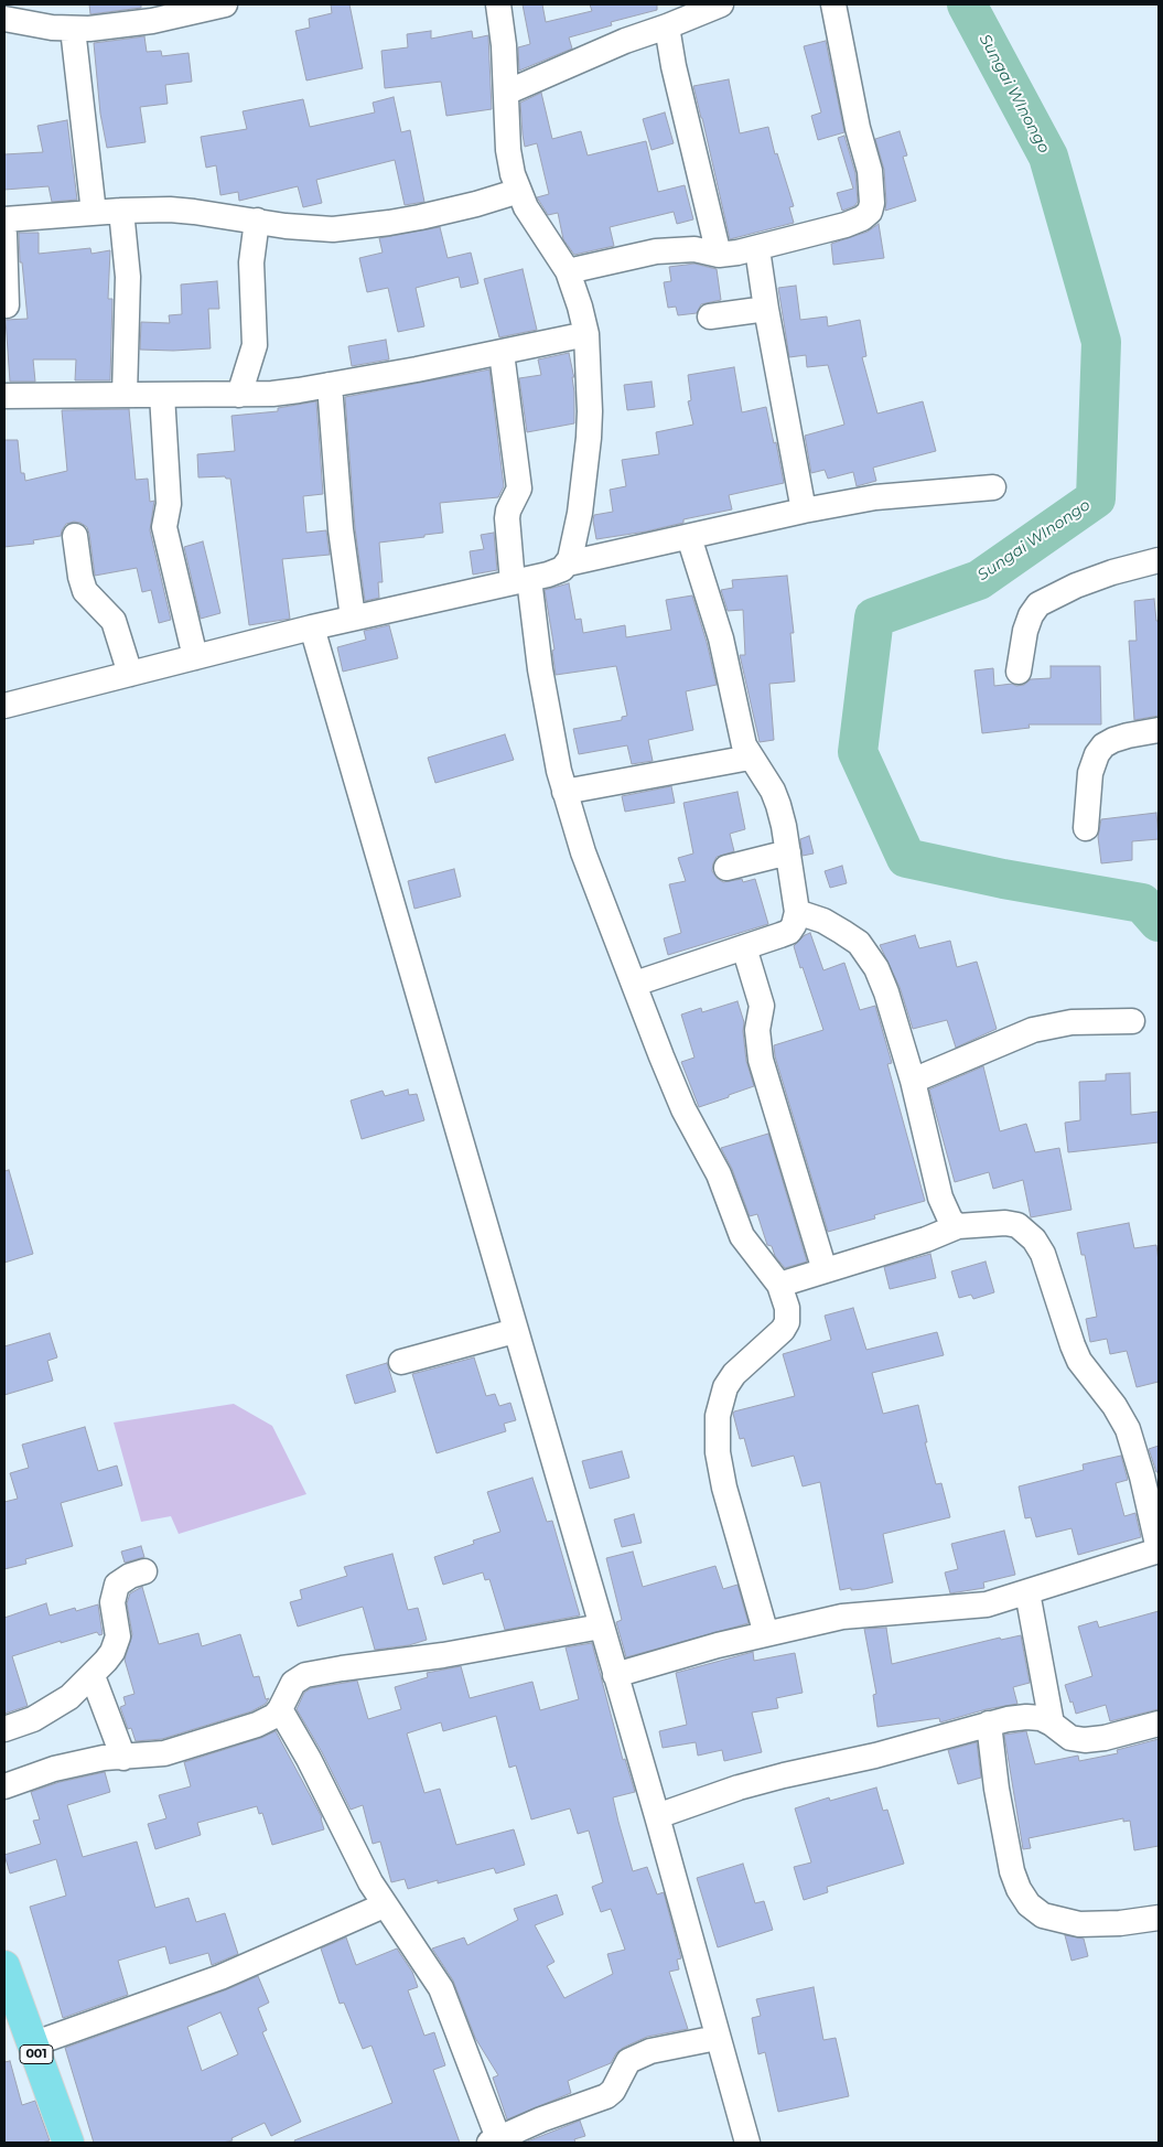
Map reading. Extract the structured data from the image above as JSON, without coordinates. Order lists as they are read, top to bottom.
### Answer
{
  "streets": {
    "main road": ["001"]
  },
  "water": ["Sungai WInongo"]
}
